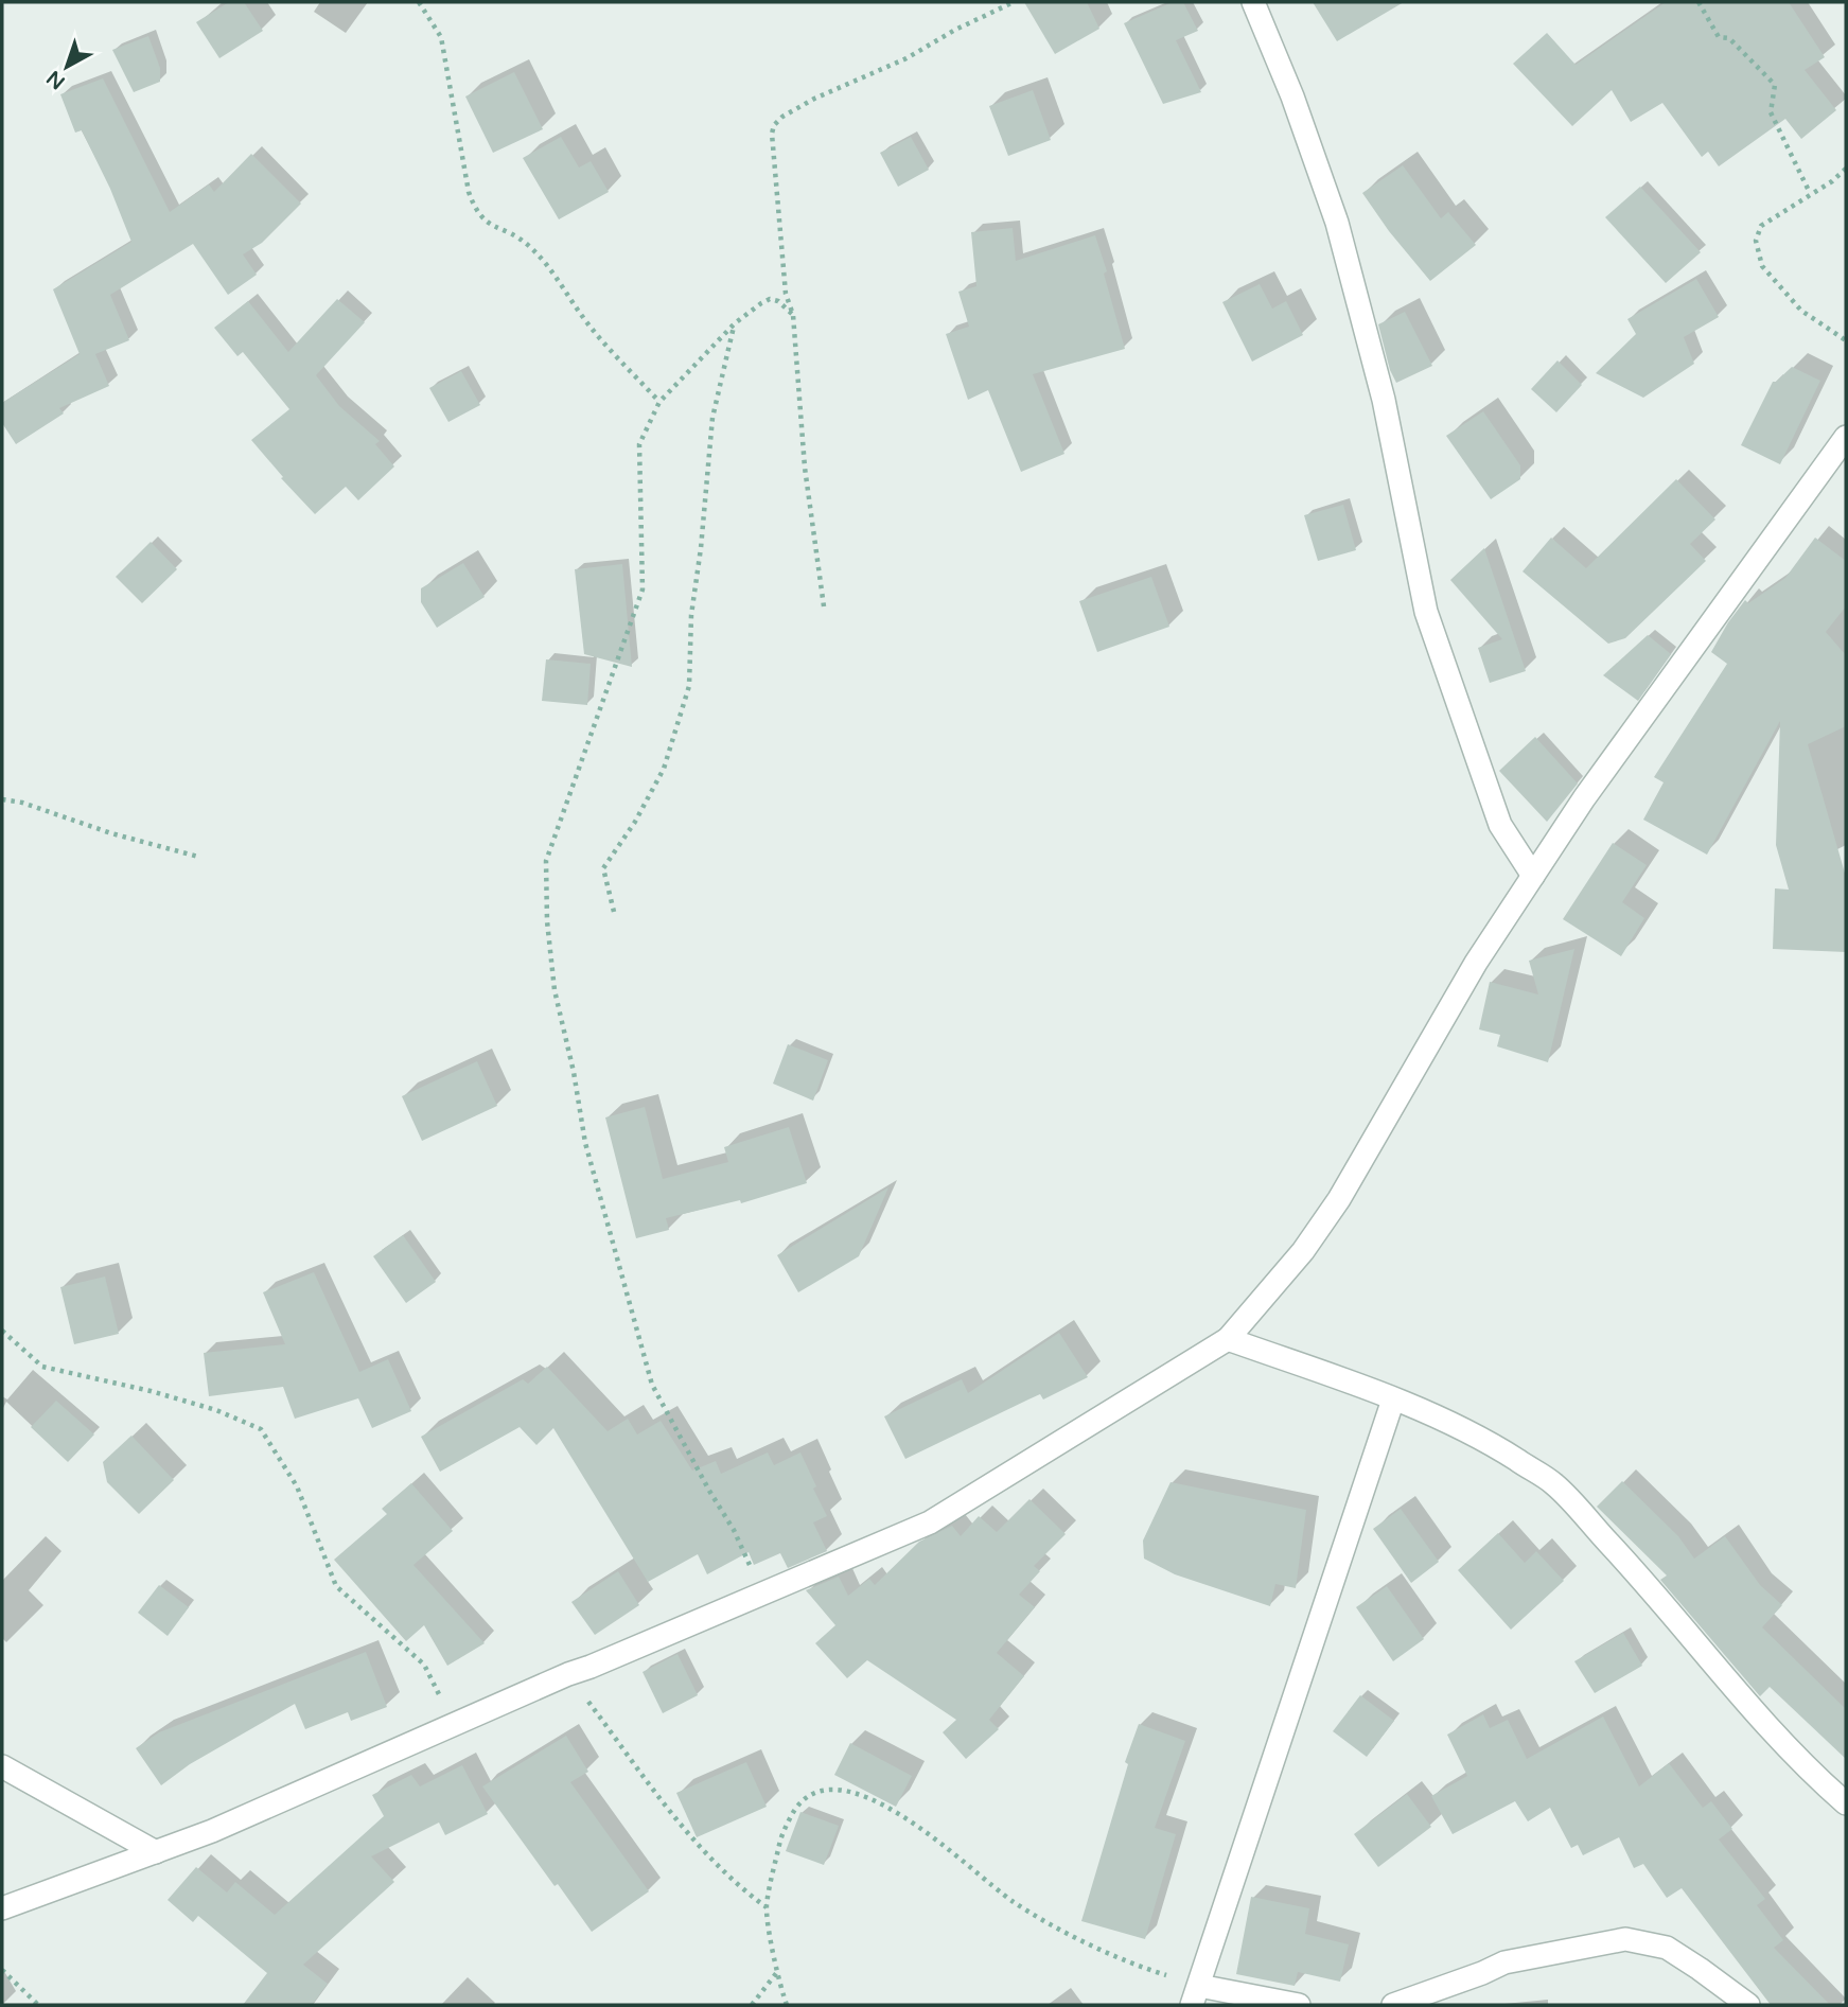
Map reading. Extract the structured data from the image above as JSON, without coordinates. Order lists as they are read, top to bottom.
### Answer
{
  "north": "bottom left"
}
